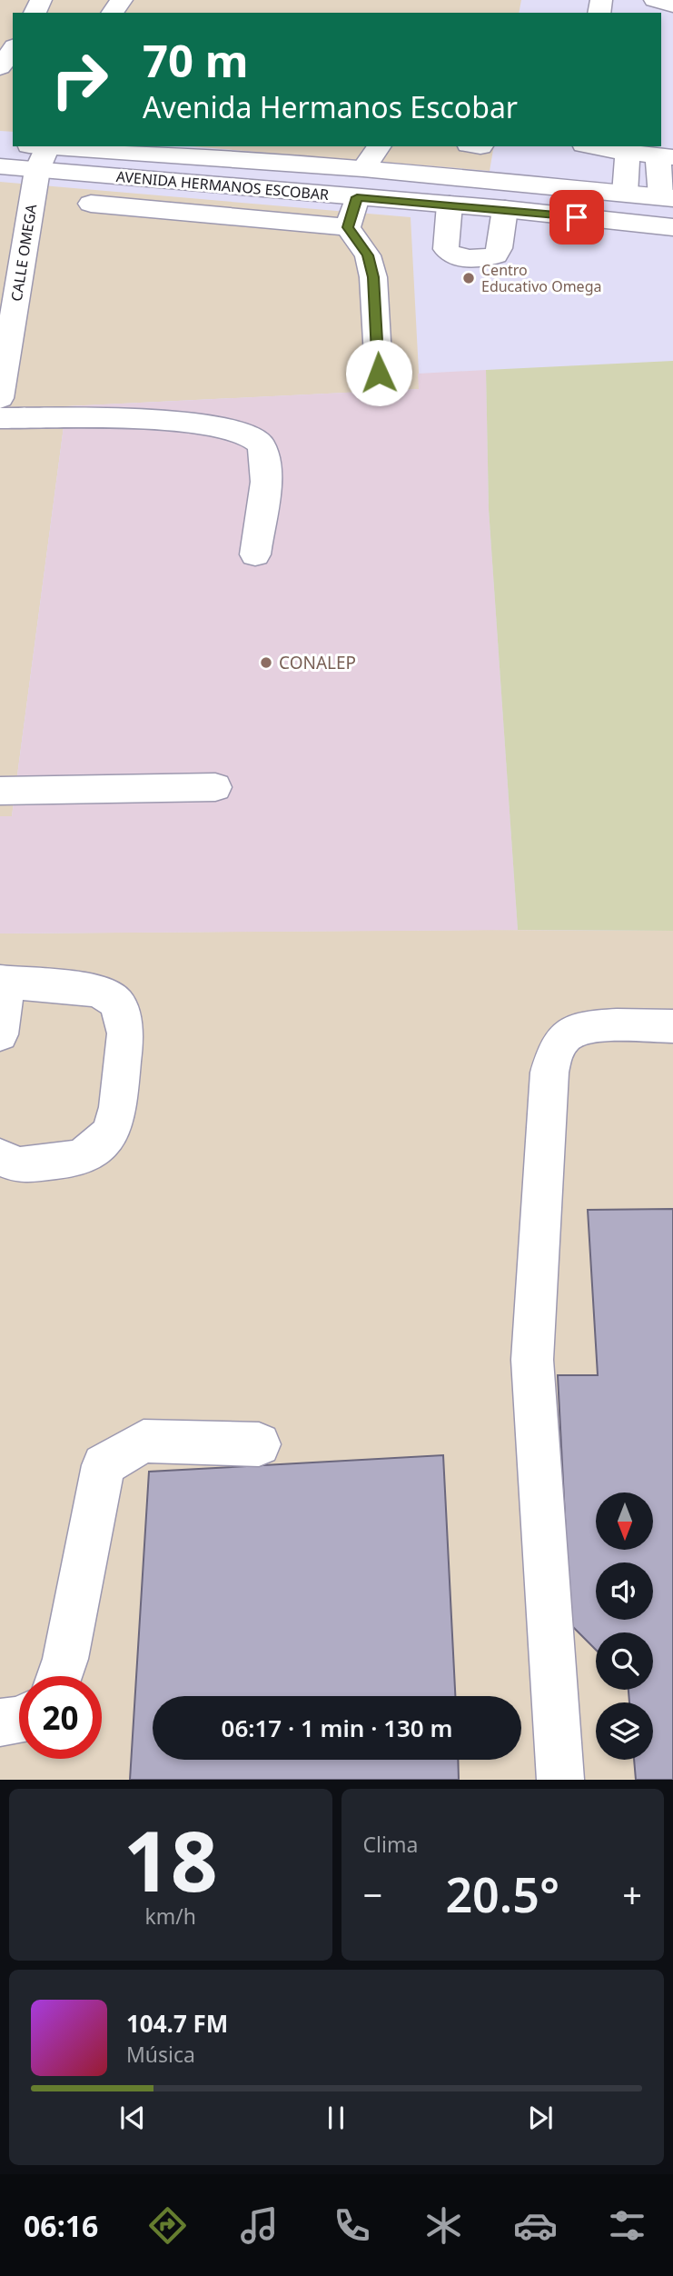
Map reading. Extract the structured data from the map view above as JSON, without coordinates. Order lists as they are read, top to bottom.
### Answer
{
  "streets": {
    "main road": ["AVENIDA HERMANOS ESCOBAR", "CALLE OMEGA"]
  },
  "crossings": [
    ["AVENIDA HERMANOS ESCOBAR", "CALLE OMEGA"]
  ],
  "places": ["Centro Educativo Omega", "CONALEP"],
  "north": "bottom",
  "page": {
    "turn": ["70 m", "Avenida Hermanos Escobar"],
    "limit": "20",
    "trip": "06:17 · 1 min · 130 m",
    "tile": [
      ["18", "km/h"],
      "Clima"
    ],
    "heat": ["−", "20.5°", "+"],
    "song": ["104.7 FM", "Música"],
    "tabs": "06:16"
  }
}
